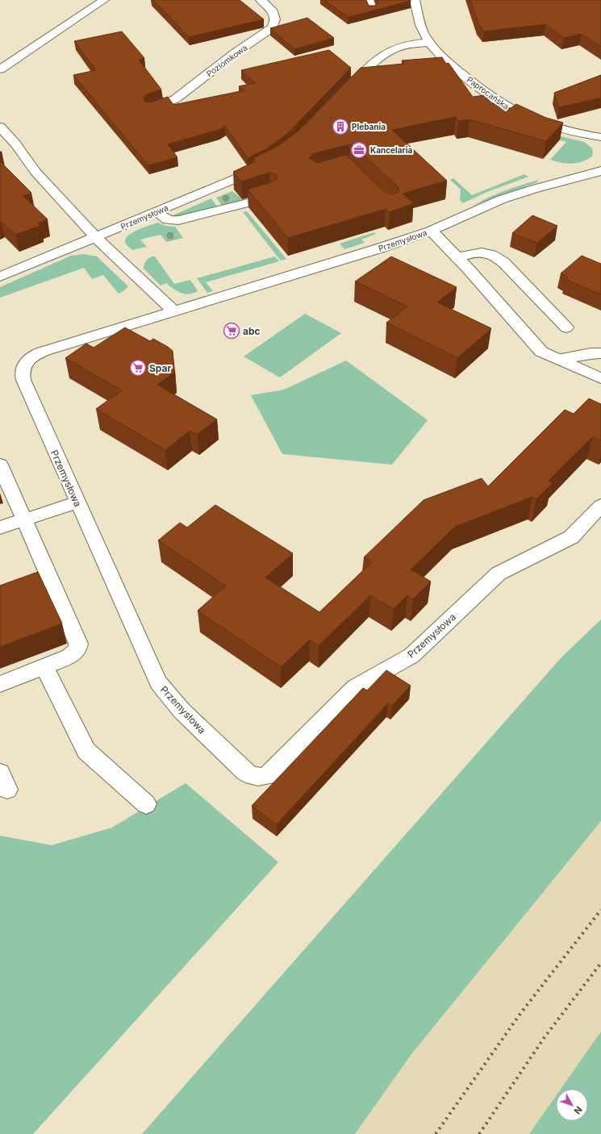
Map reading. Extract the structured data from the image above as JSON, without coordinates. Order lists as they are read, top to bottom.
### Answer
{
  "streets": {
    "street": ["Poziomkowa", "Paprocańska", "Przemysłowa"]
  },
  "places": {
    "building": ["Plebania"],
    "office": ["Kancelaria"],
    "supermarket": ["abc", "Spar"]
  },
  "north": "bottom right"
}
